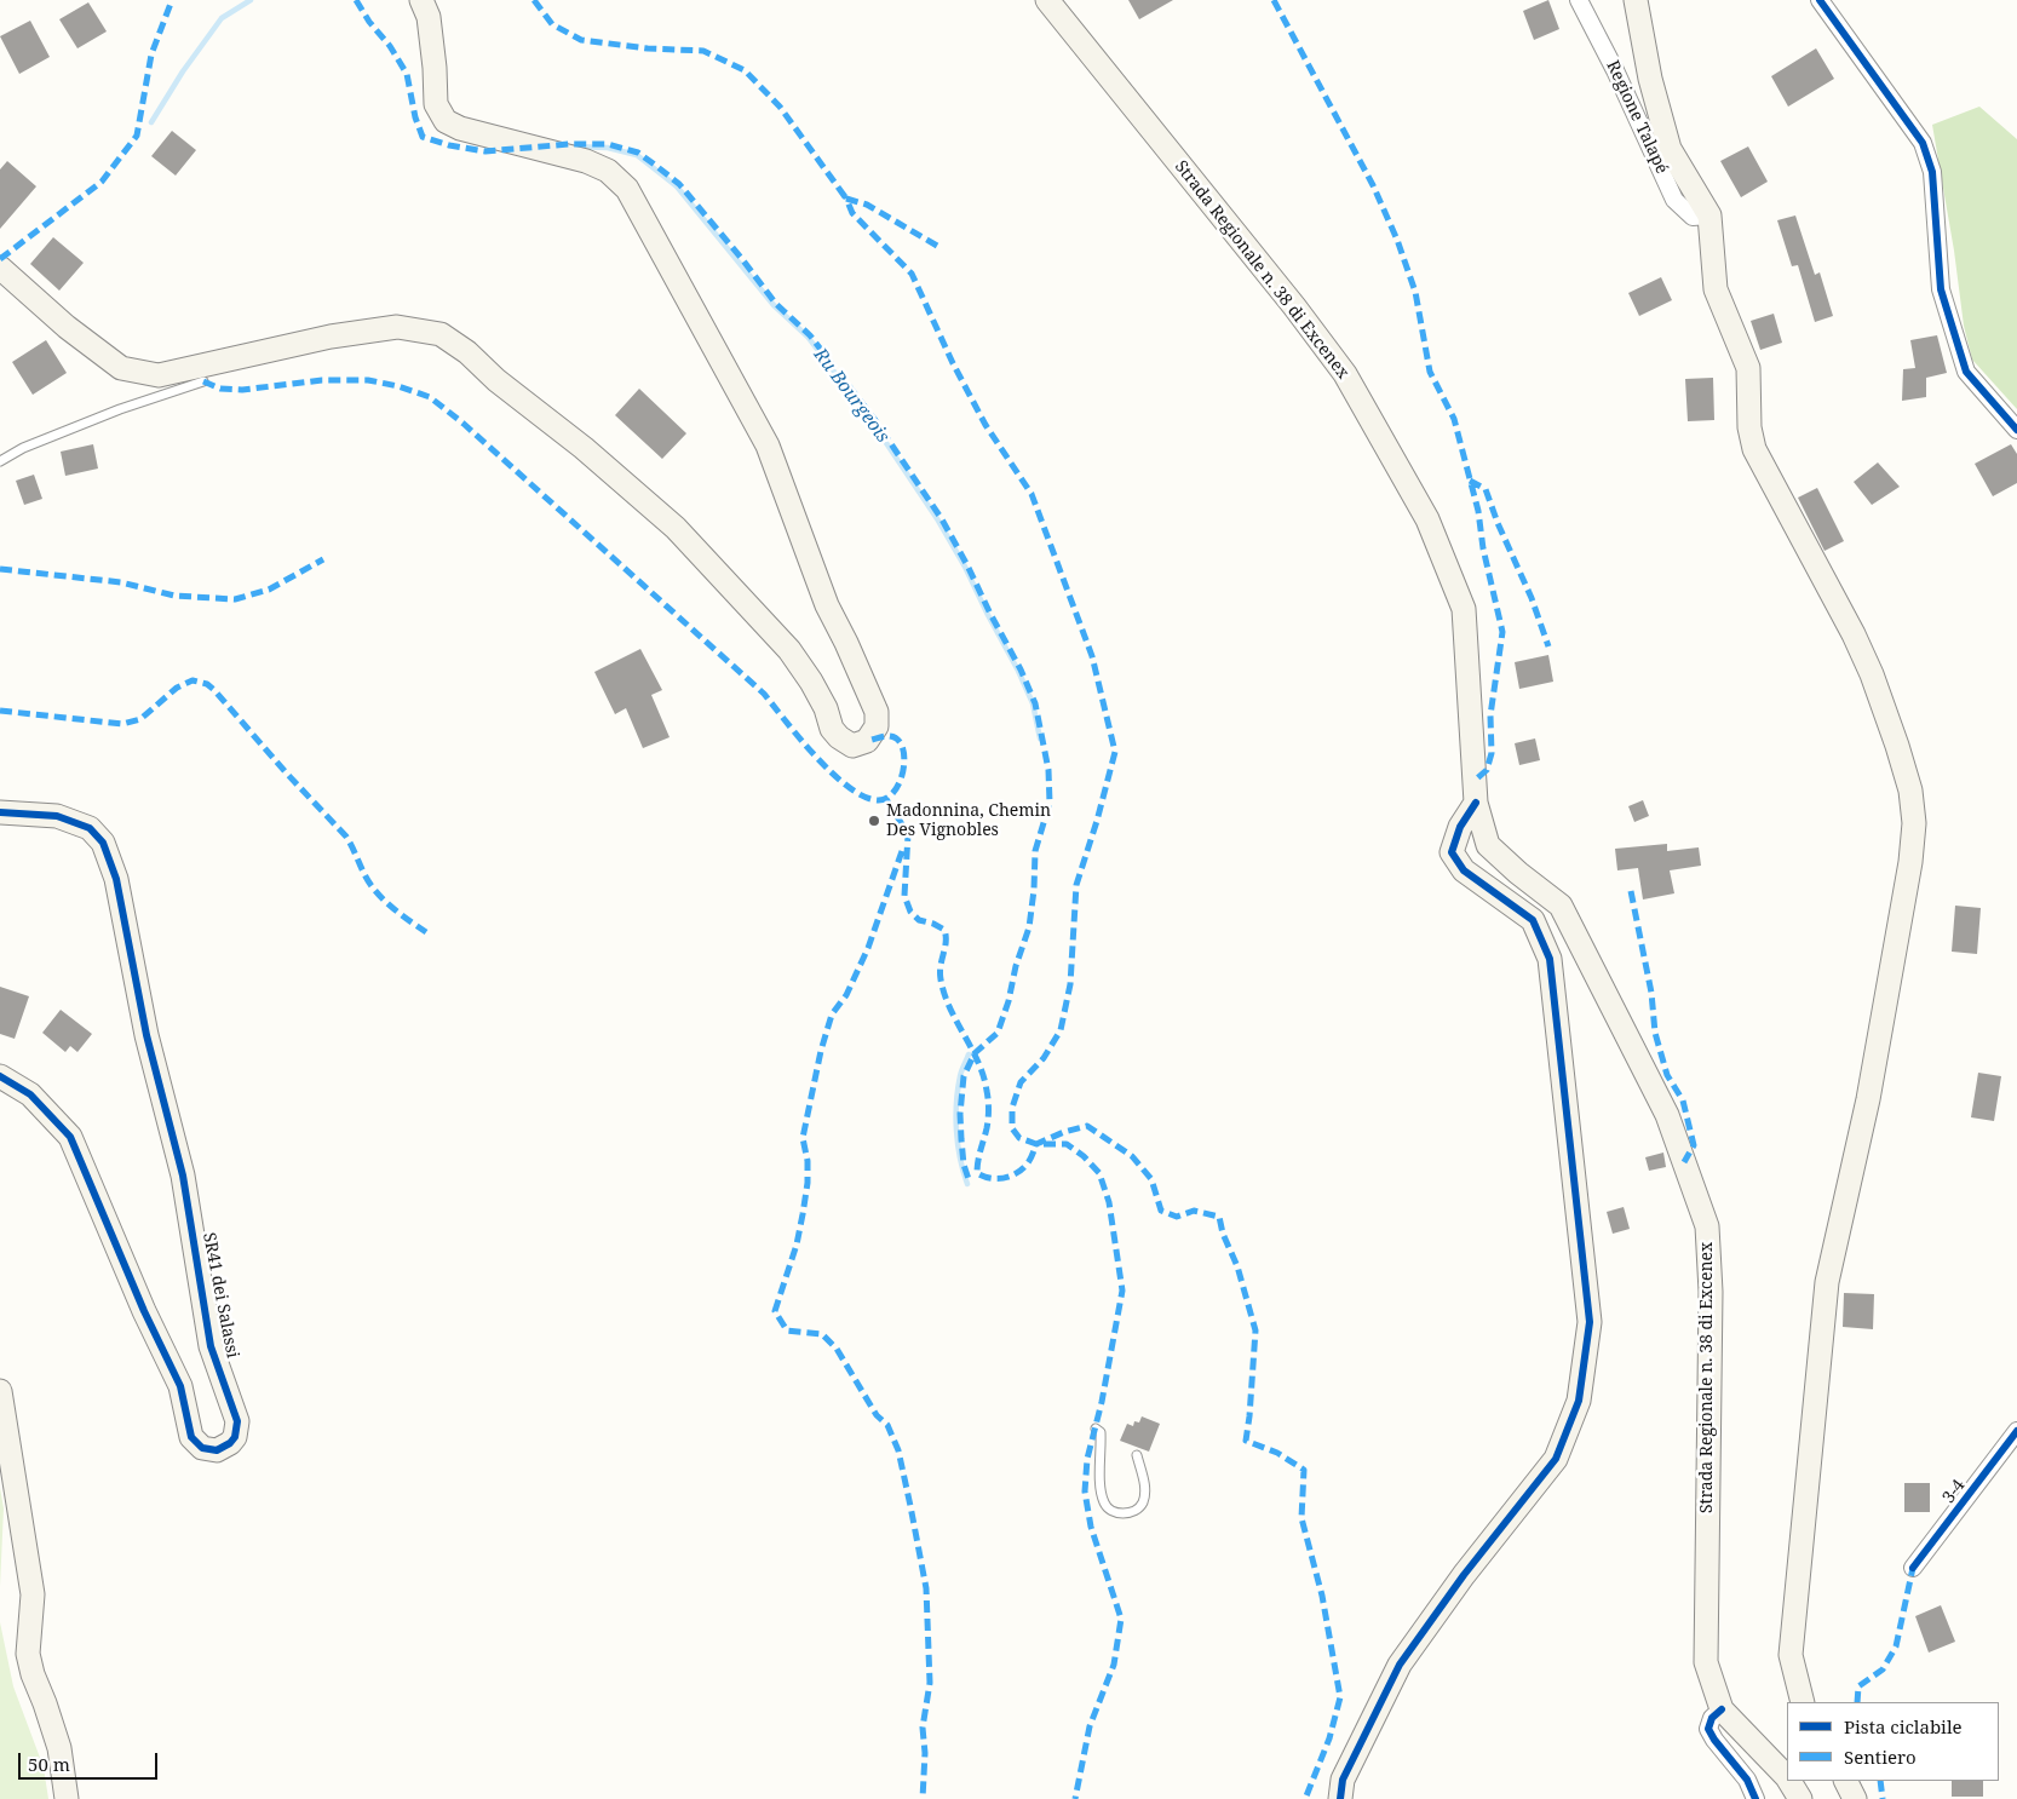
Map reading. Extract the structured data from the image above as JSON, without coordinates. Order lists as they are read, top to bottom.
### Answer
{
  "streets": {
    "main road": ["Strada Regionale n. 38 di Excenex", "SR41 dei Salassi"],
    "street": ["Regione Talapé", "3-4"]
  },
  "water": ["Ru Bourgeois"],
  "places": ["Madonnina, Chemin Des Vignobles"],
  "legend": ["Pista ciclabile", "Sentiero"],
  "scale_bar": "50 m"
}
